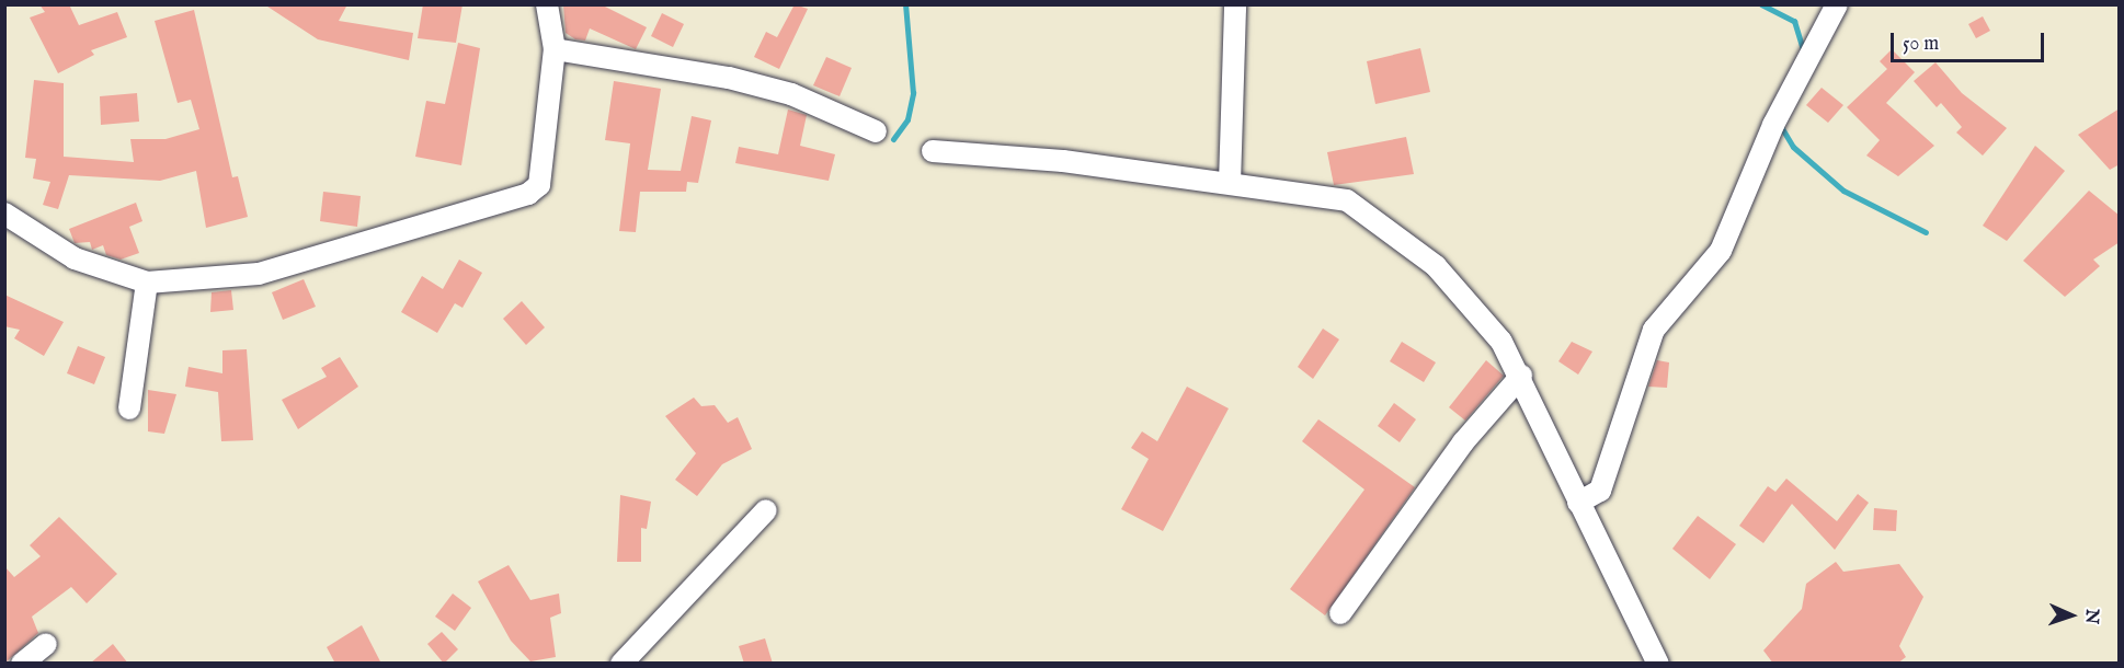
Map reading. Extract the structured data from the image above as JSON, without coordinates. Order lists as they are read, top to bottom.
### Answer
{
  "scale_bar": "50 m",
  "north": "right"
}
